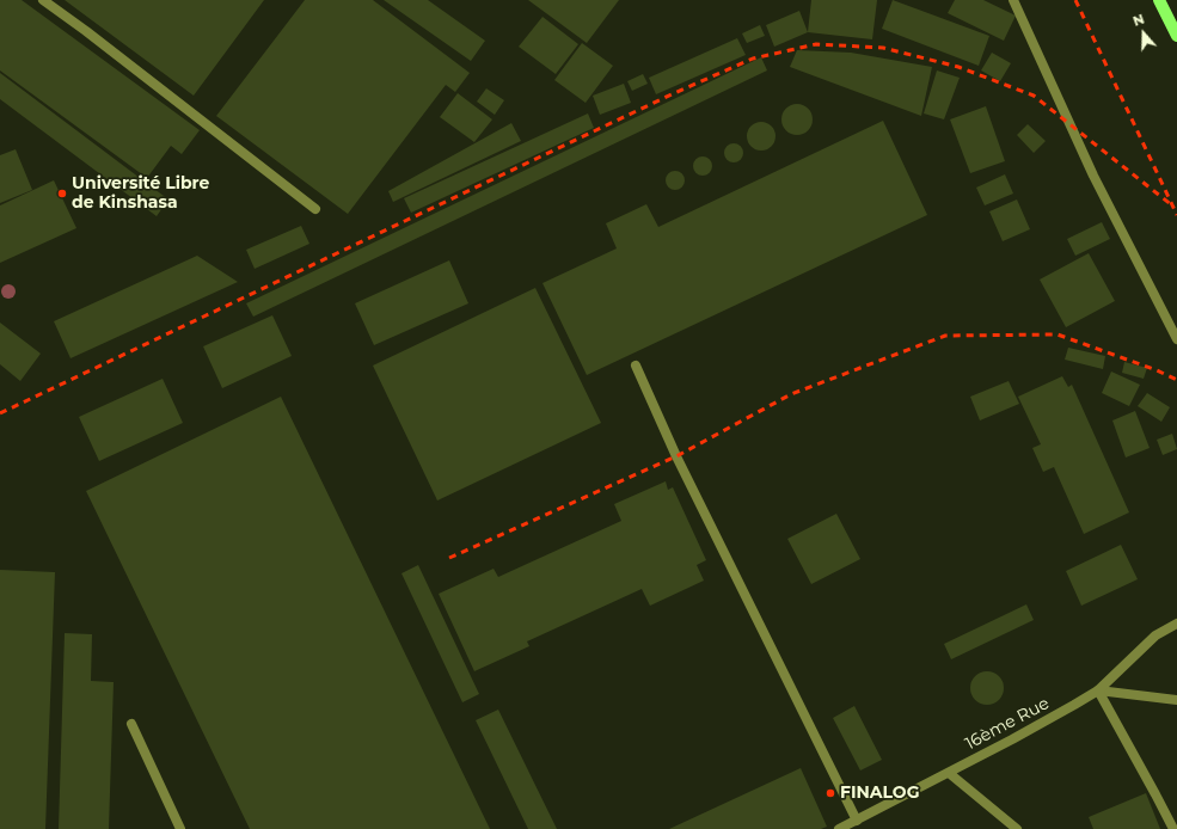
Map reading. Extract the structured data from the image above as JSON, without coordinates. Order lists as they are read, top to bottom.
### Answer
{
  "streets": {
    "street": ["16ème Rue"]
  },
  "places": ["Université Libre de Kinshasa", "FINALOG"],
  "north": "top"
}
